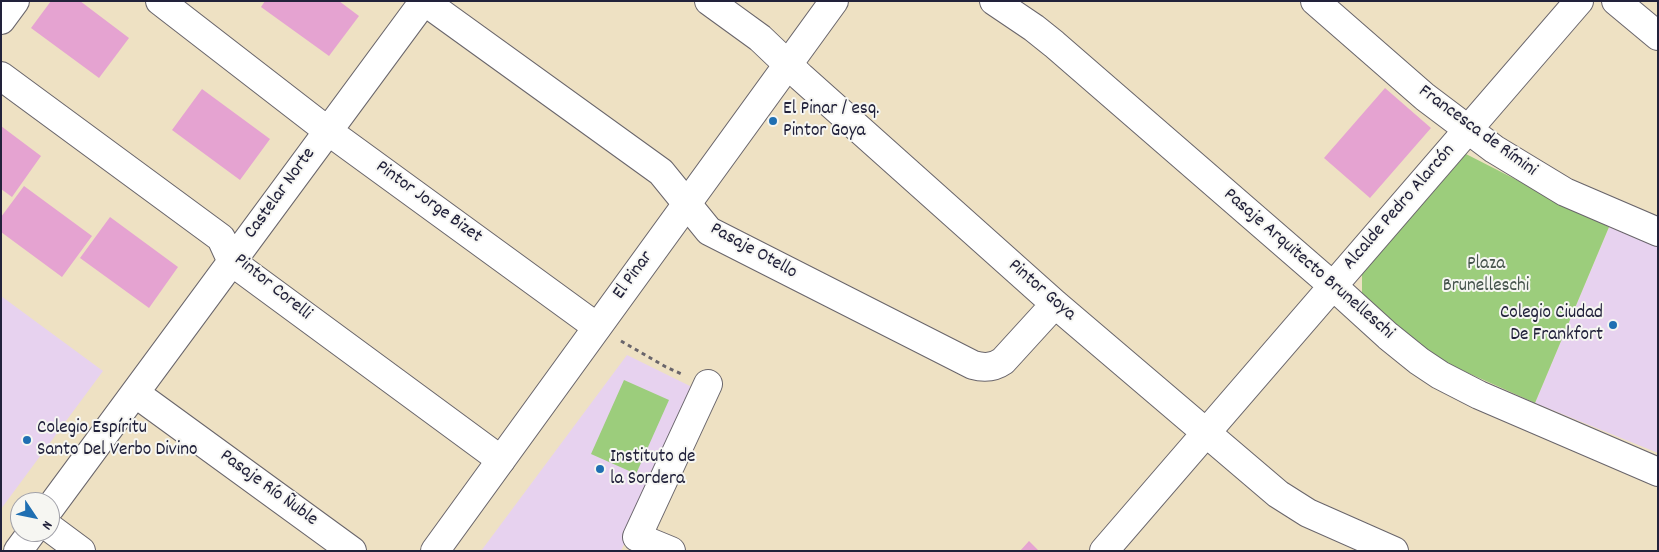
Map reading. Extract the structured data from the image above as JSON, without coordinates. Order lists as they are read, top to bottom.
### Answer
{
  "streets": {
    "street": [
      "Francesca de Rímini",
      "Castelar Norte",
      "Pintor Jorge Bizet",
      "Alcalde Pedro Alarcón",
      "Pasaje Otello",
      "Pasaje Arquitecto Brunelleschi",
      "El Pinar",
      "Pintor Corelli",
      "Pintor Goya",
      "Pasaje Río Ñuble"
    ]
  },
  "crossings": [
    ["Francesca de Rímini", "Alcalde Pedro Alarcón"],
    ["Castelar Norte", "Pintor Jorge Bizet"],
    ["Castelar Norte", "Pasaje Otello"],
    ["Castelar Norte", "Pintor Corelli"],
    ["Castelar Norte", "Pasaje Río Ñuble"],
    ["Pintor Jorge Bizet", "El Pinar"],
    ["Alcalde Pedro Alarcón", "Pasaje Arquitecto Brunelleschi"],
    ["Alcalde Pedro Alarcón", "Pintor Goya"],
    ["Pasaje Otello", "El Pinar"],
    ["Pasaje Otello", "Pintor Goya"],
    ["El Pinar", "Pintor Corelli"],
    ["El Pinar", "Pintor Goya"]
  ],
  "parks": ["Plaza Brunelleschi"],
  "places": [
    "El Pinar / esq. Pintor Goya",
    "Colegio Ciudad De Frankfort",
    "Colegio Espíritu Santo Del Verbo Divino",
    "Instituto de la Sordera"
  ],
  "north": "bottom right"
}
